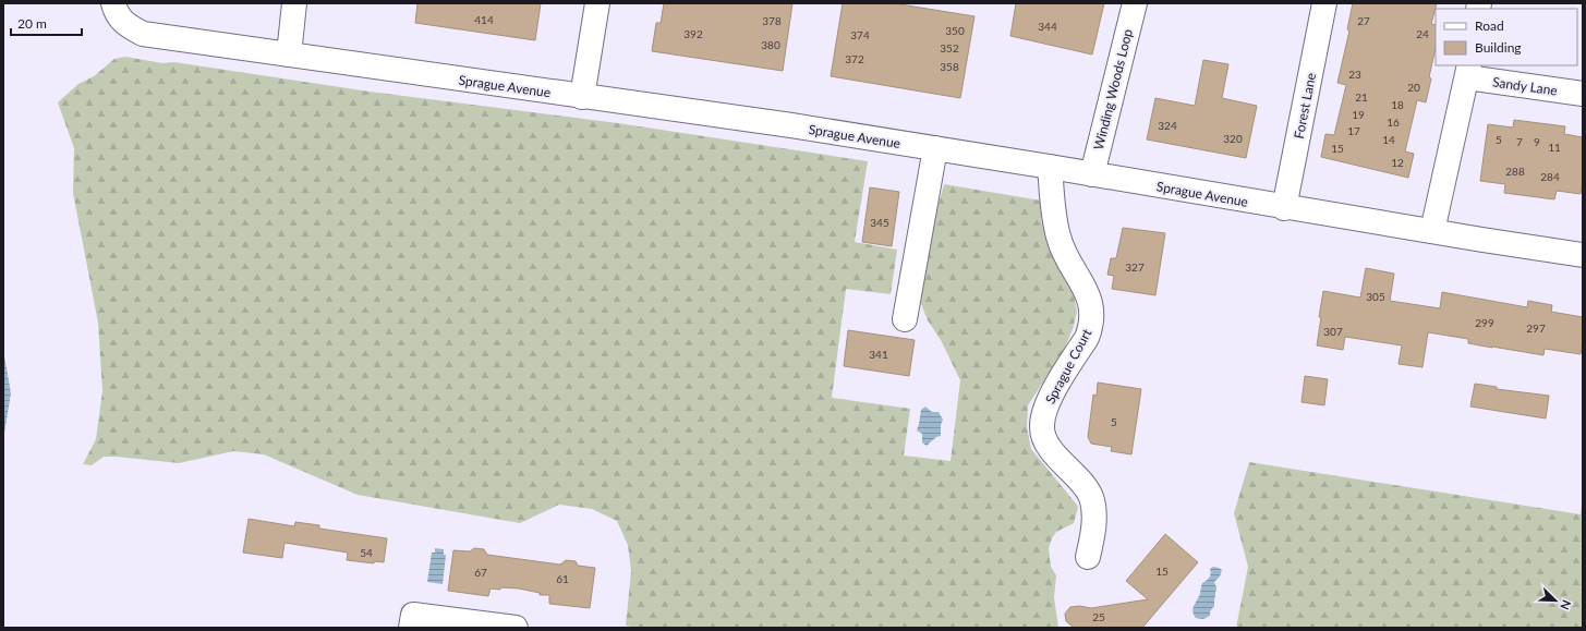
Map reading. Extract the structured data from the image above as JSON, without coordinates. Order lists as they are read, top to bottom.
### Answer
{
  "streets": {
    "street": [
      "Sprague Avenue",
      "Sandy Lane",
      "Winding Woods Loop",
      "Forest Lane",
      "Sprague Court"
    ]
  },
  "crossings": [
    ["Sprague Avenue", "Winding Woods Loop"],
    ["Sprague Avenue", "Forest Lane"],
    ["Sprague Avenue", "Sprague Court"]
  ],
  "house_numbers": [
    "414",
    "378",
    "27",
    "344",
    "350",
    "392",
    "24",
    "374",
    "380",
    "352",
    "372",
    "358",
    "23",
    "20",
    "21",
    "18",
    "19",
    "16",
    "324",
    "17",
    "320",
    "14",
    "5",
    "7",
    "9",
    "11",
    "15",
    "12",
    "288",
    "284",
    "345",
    "327",
    "305",
    "299",
    "297",
    "307",
    "341",
    "5",
    "54",
    "15",
    "67",
    "61",
    "25"
  ],
  "legend": ["Road", "Building"],
  "scale_bar": "20 m",
  "north": "bottom right"
}
